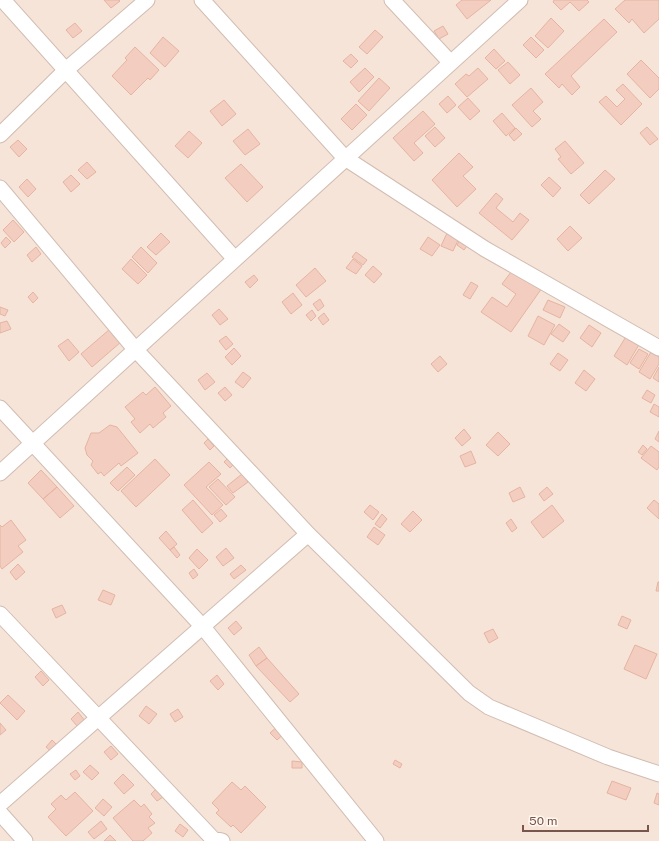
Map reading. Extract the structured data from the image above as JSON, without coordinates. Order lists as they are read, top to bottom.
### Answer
{
  "scale_bar": "50 m"
}
